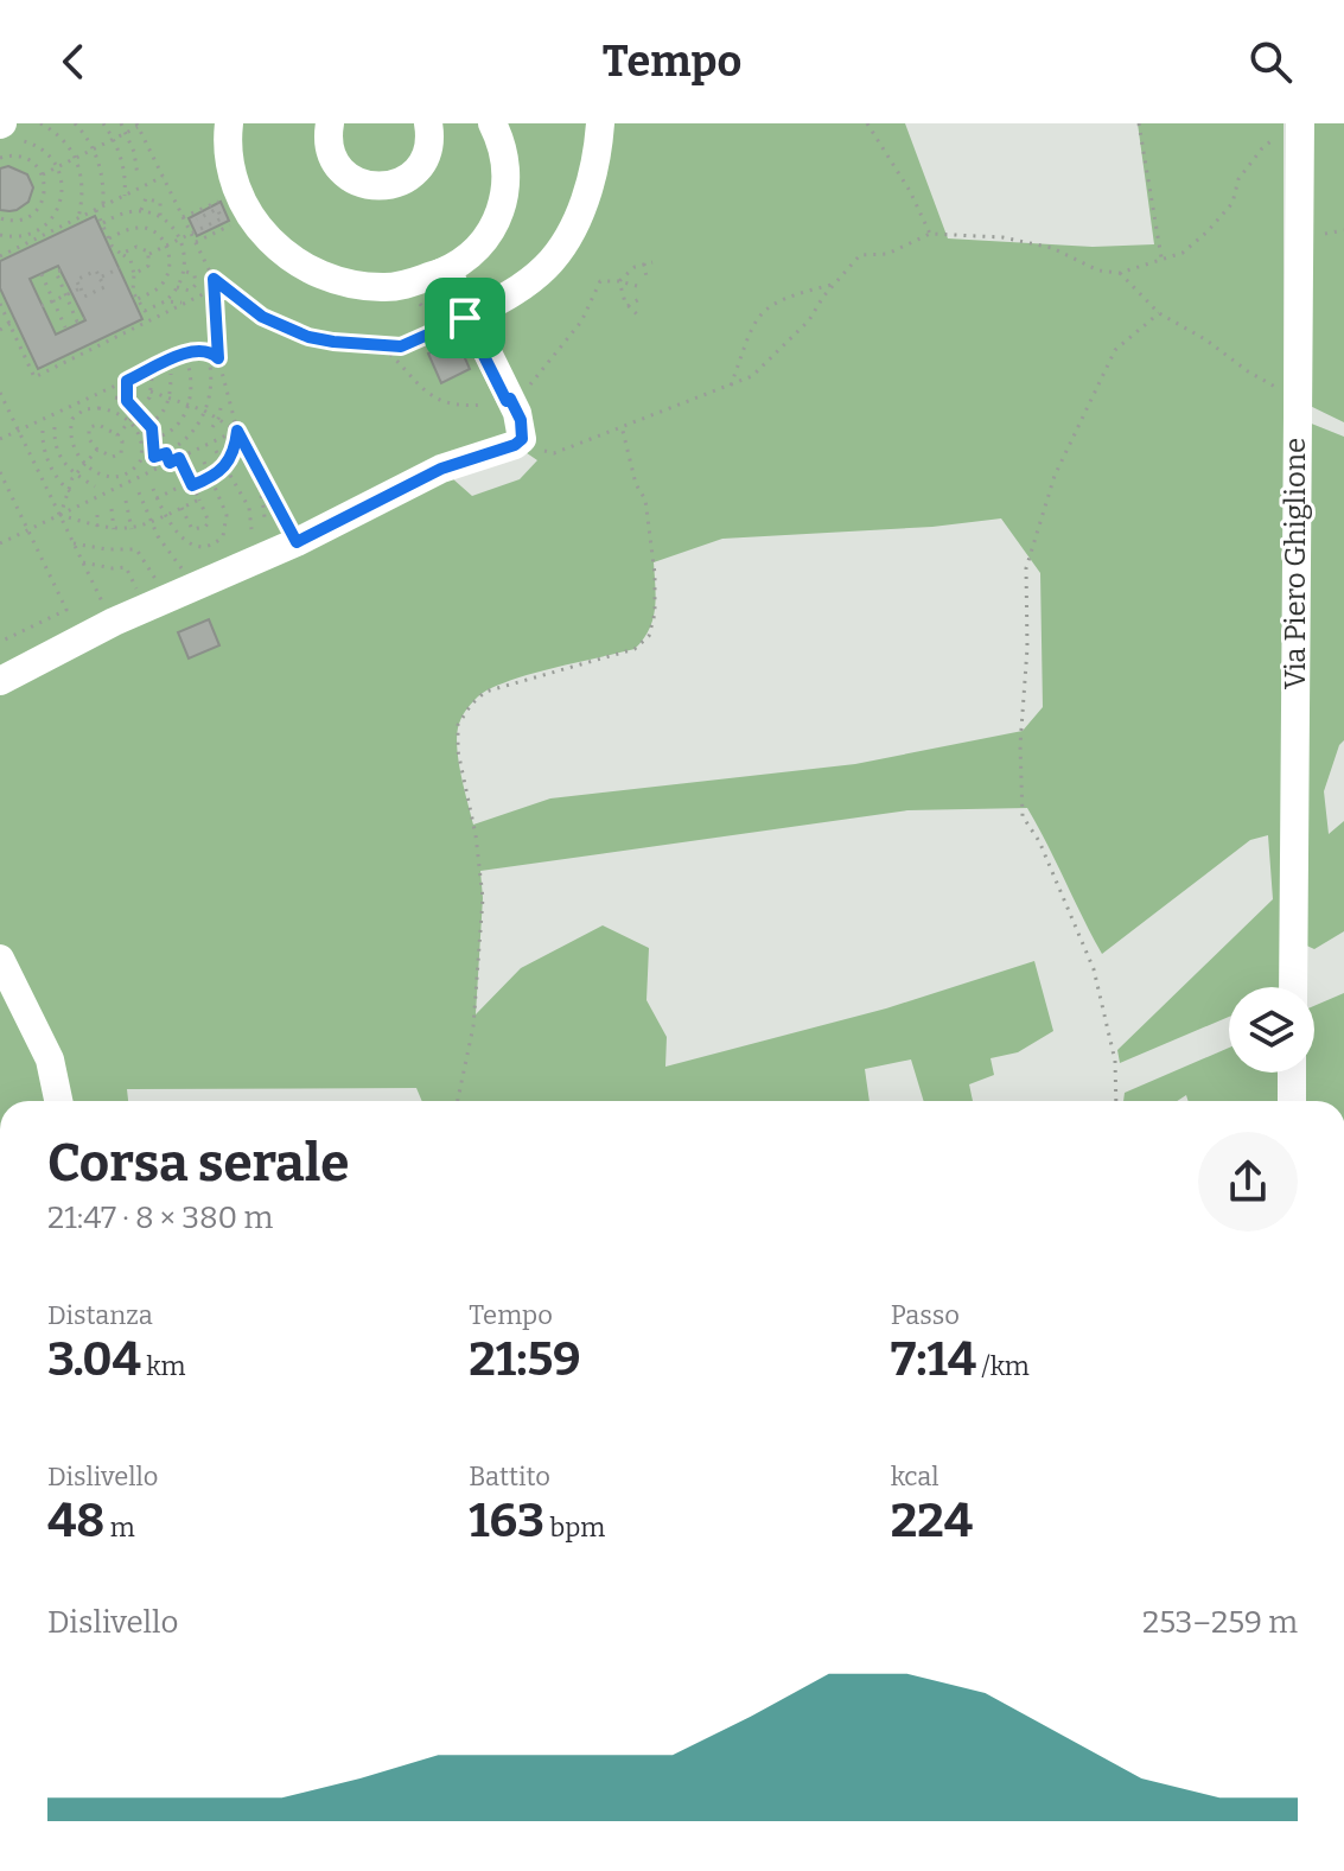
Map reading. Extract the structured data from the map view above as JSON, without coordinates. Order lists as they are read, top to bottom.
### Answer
{
  "streets": {
    "street": ["Via Piero Ghiglione"]
  },
  "page": {
    "header": "Tempo",
    "heading": ["Corsa serale", "21:47 · 8 × 380 m"],
    "stats": [
      ["Distanza", "3.04 km"],
      ["Tempo", "21:59"],
      ["Passo", "7:14 /km"],
      ["Dislivello", "48 m"],
      ["Battito", "163 bpm"],
      ["kcal", "224"]
    ],
    "chart": ["Dislivello", "253–259 m"]
  }
}
